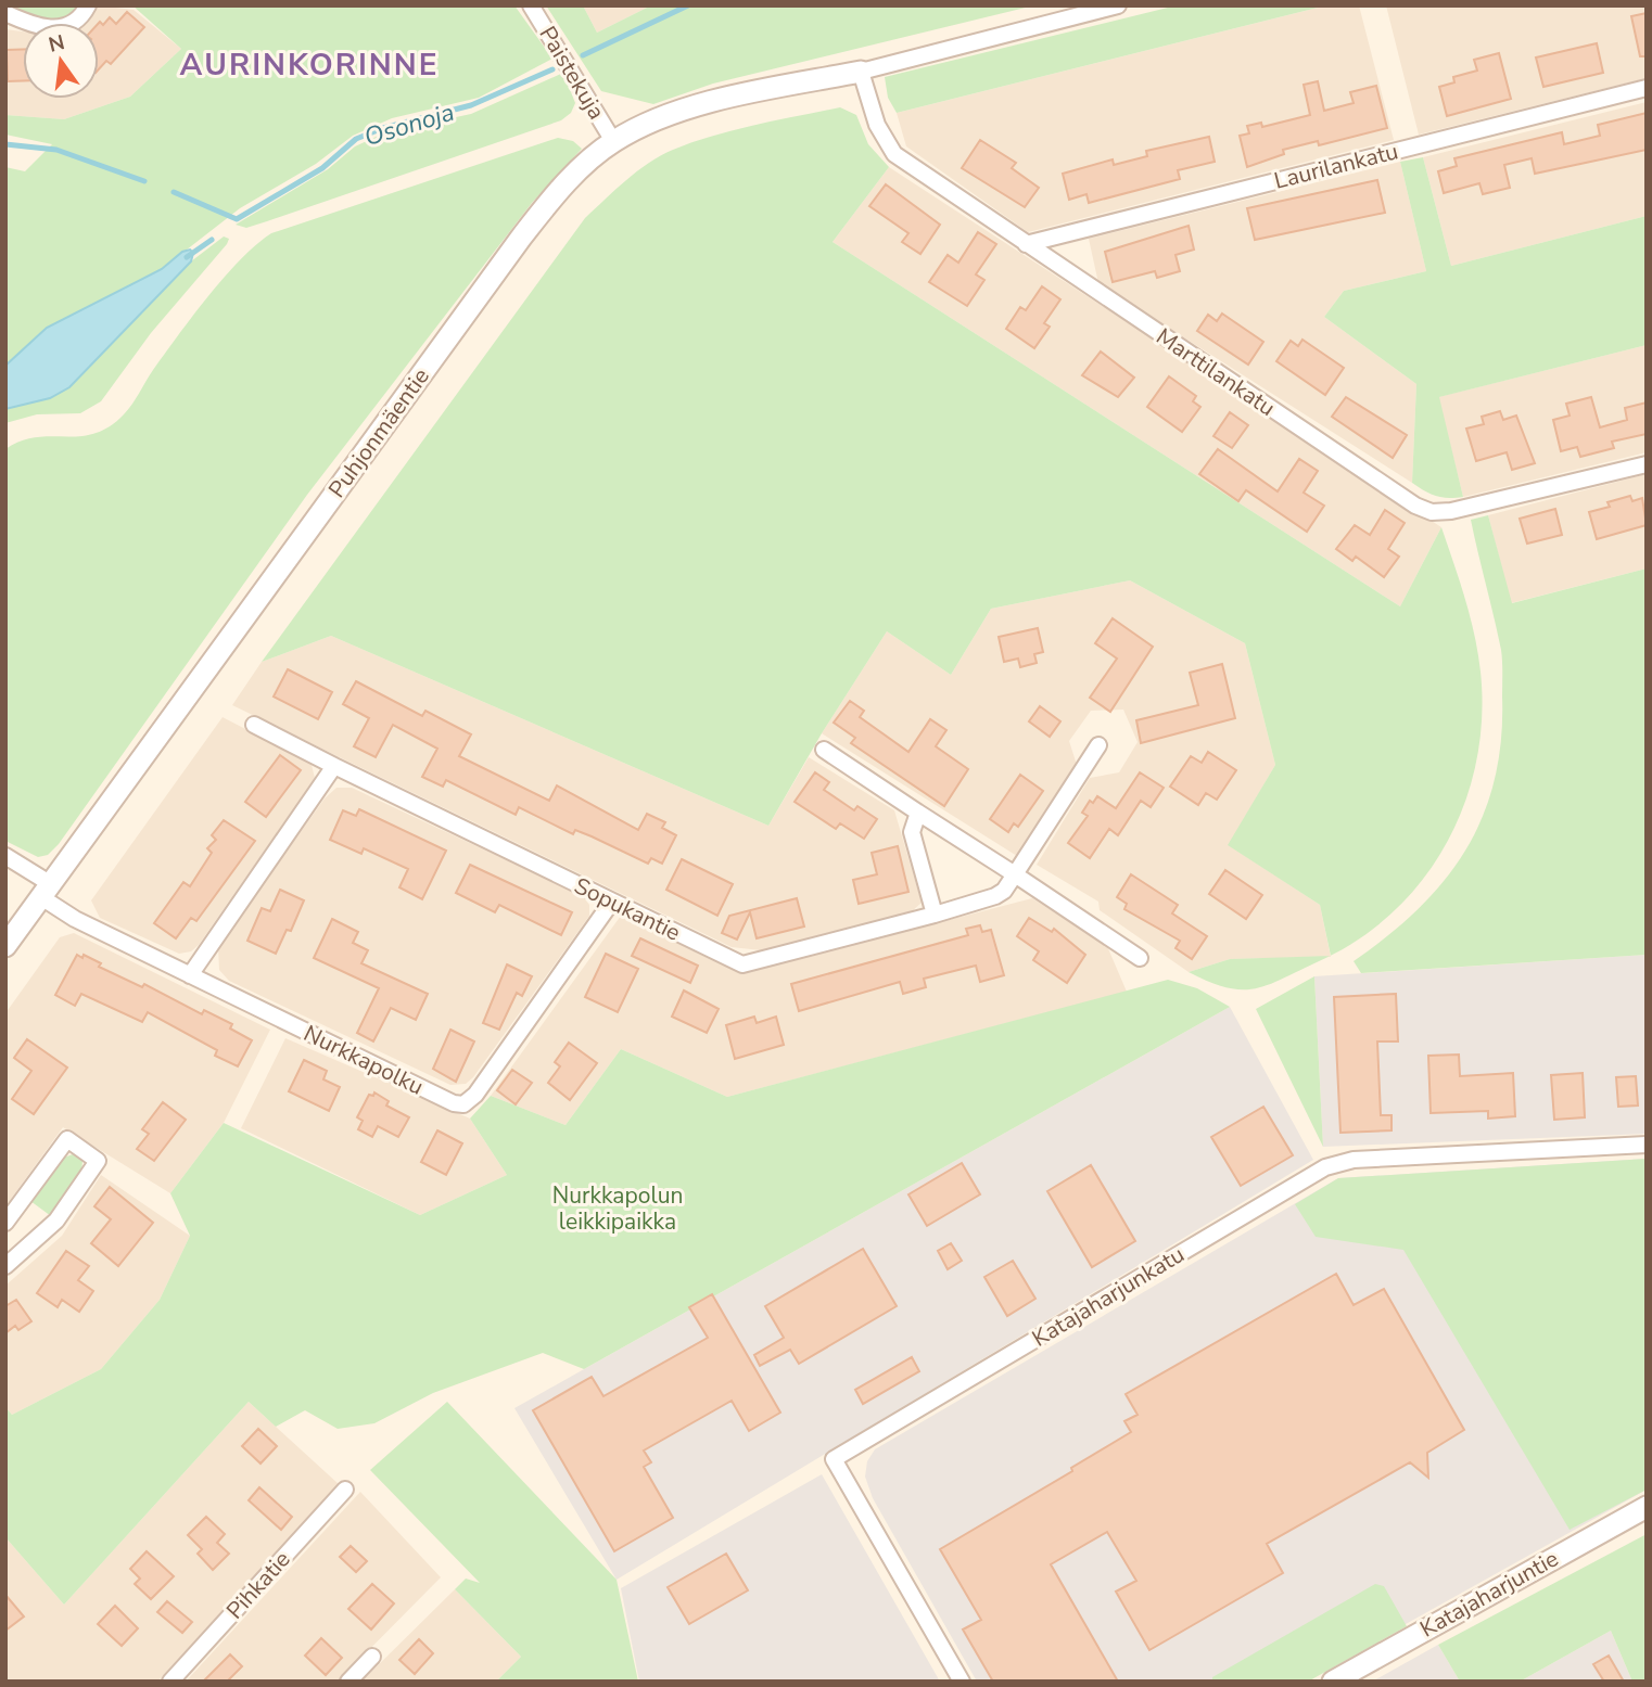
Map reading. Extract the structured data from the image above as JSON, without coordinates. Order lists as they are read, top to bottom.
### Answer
{
  "streets": {
    "street": [
      "Paistekuja",
      "Laurilankatu",
      "Marttilankatu",
      "Puhjonmäentie",
      "Sopukantie",
      "Nurkkapolku",
      "Katajaharjunkatu",
      "Pihkatie",
      "Katajaharjuntie"
    ]
  },
  "crossings": [
    ["Paistekuja", "Puhjonmäentie"],
    ["Laurilankatu", "Marttilankatu"],
    ["Marttilankatu", "Puhjonmäentie"],
    ["Puhjonmäentie", "Nurkkapolku"],
    ["Sopukantie", "Nurkkapolku"]
  ],
  "districts": ["AURINKORINNE"],
  "water": ["Osonoja"],
  "parks": ["Nurkkapolun leikkipaikka"],
  "north": "top"
}
